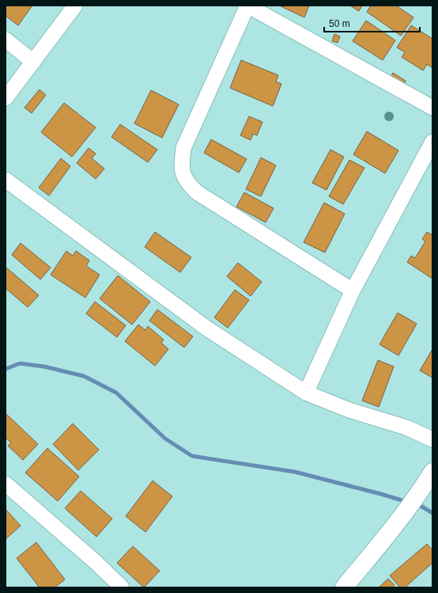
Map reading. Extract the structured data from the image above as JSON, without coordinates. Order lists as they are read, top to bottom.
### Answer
{
  "scale_bar": "50 m"
}
